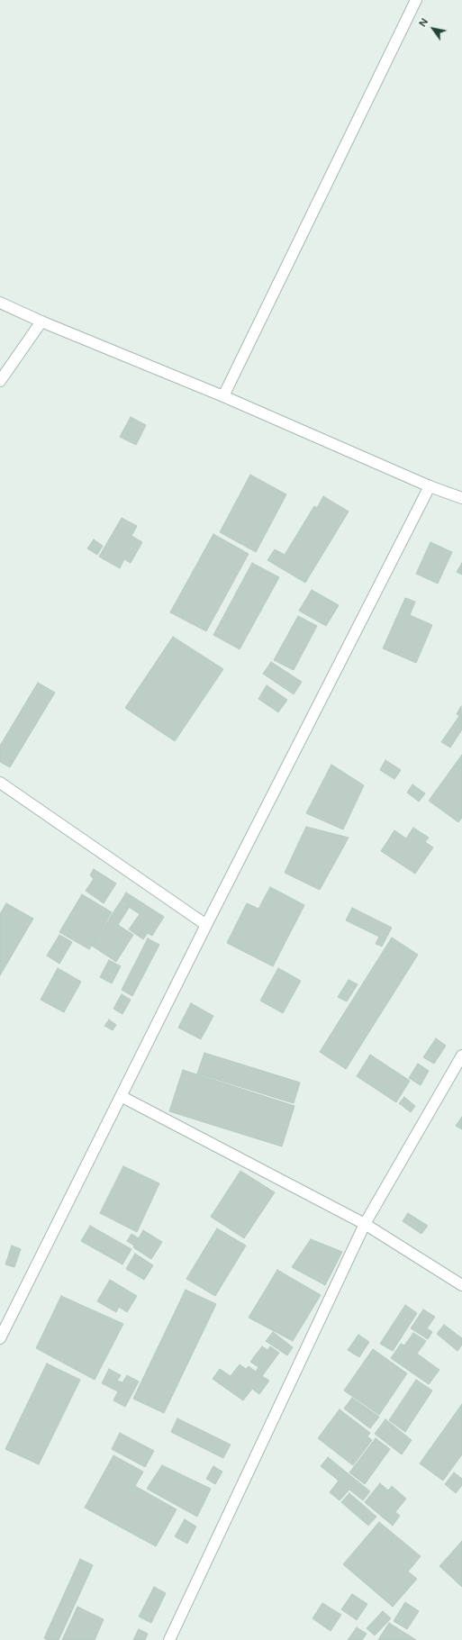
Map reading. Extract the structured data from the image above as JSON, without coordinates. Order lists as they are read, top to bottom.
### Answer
{
  "north": "top left"
}
